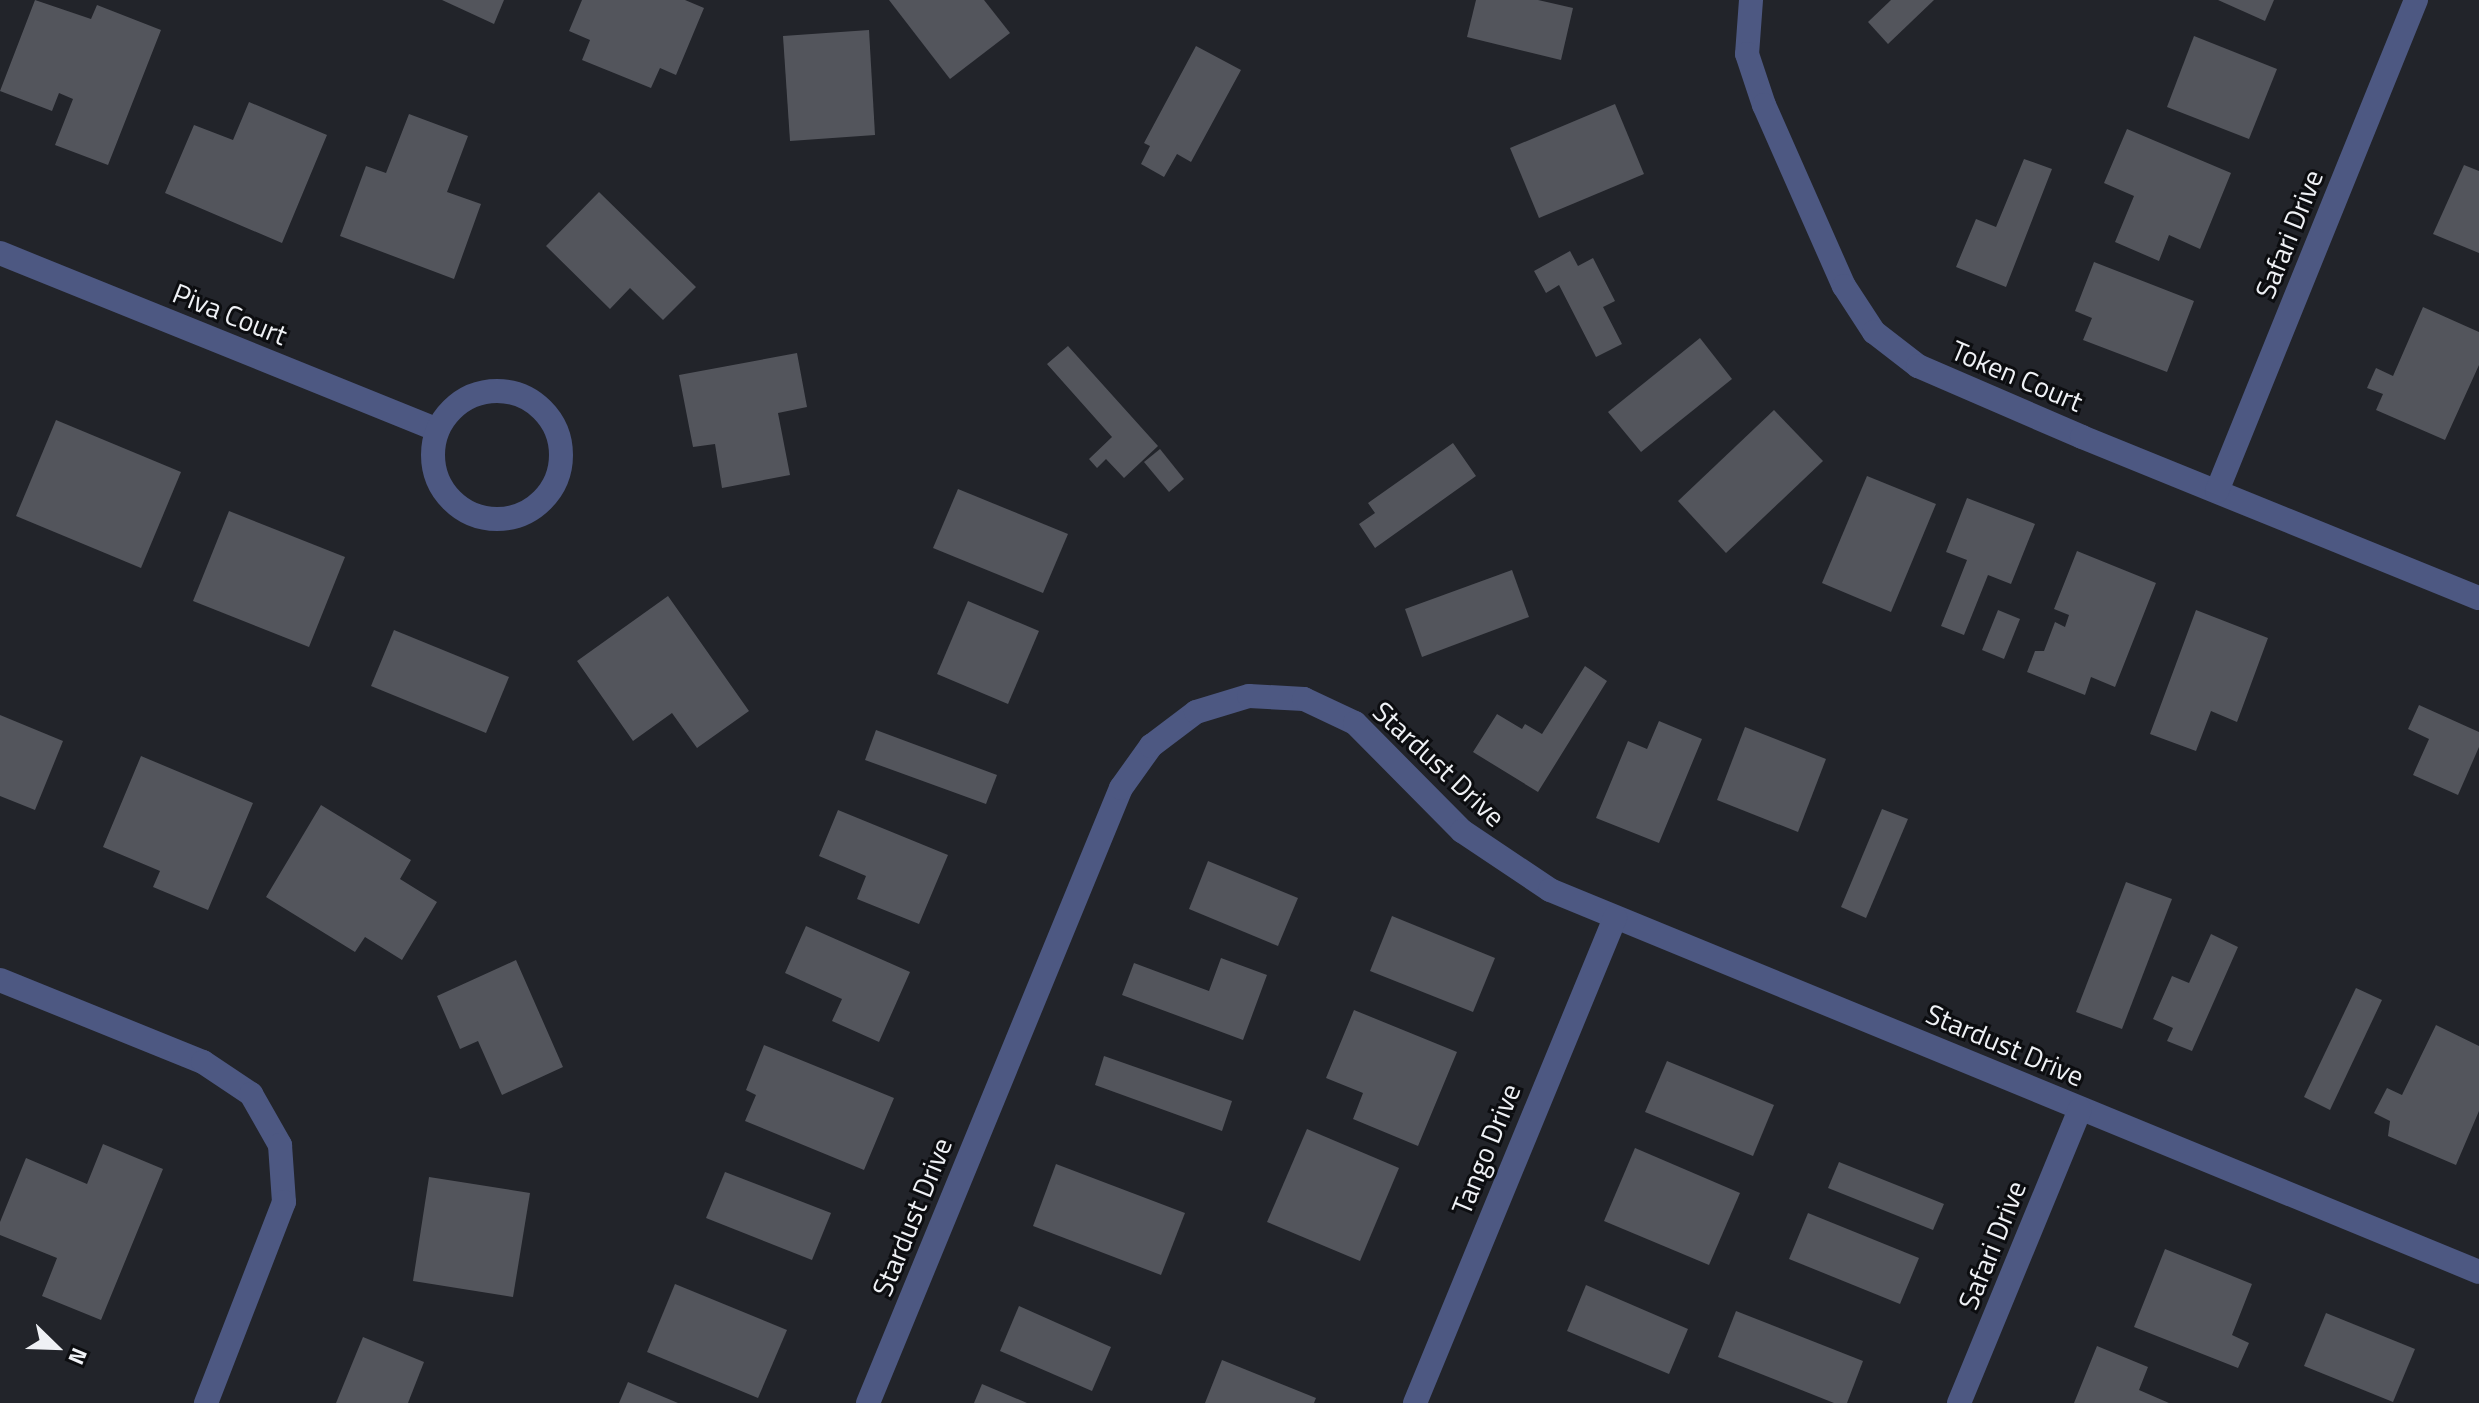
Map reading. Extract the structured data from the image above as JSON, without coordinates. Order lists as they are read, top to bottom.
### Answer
{
  "streets": {
    "street": [
      "Safari Drive",
      "Piva Court",
      "Token Court",
      "Stardust Drive",
      "Tango Drive"
    ]
  },
  "crossings": [
    ["Safari Drive", "Token Court"],
    ["Safari Drive", "Stardust Drive"],
    ["Stardust Drive", "Tango Drive"]
  ],
  "north": "bottom right"
}
